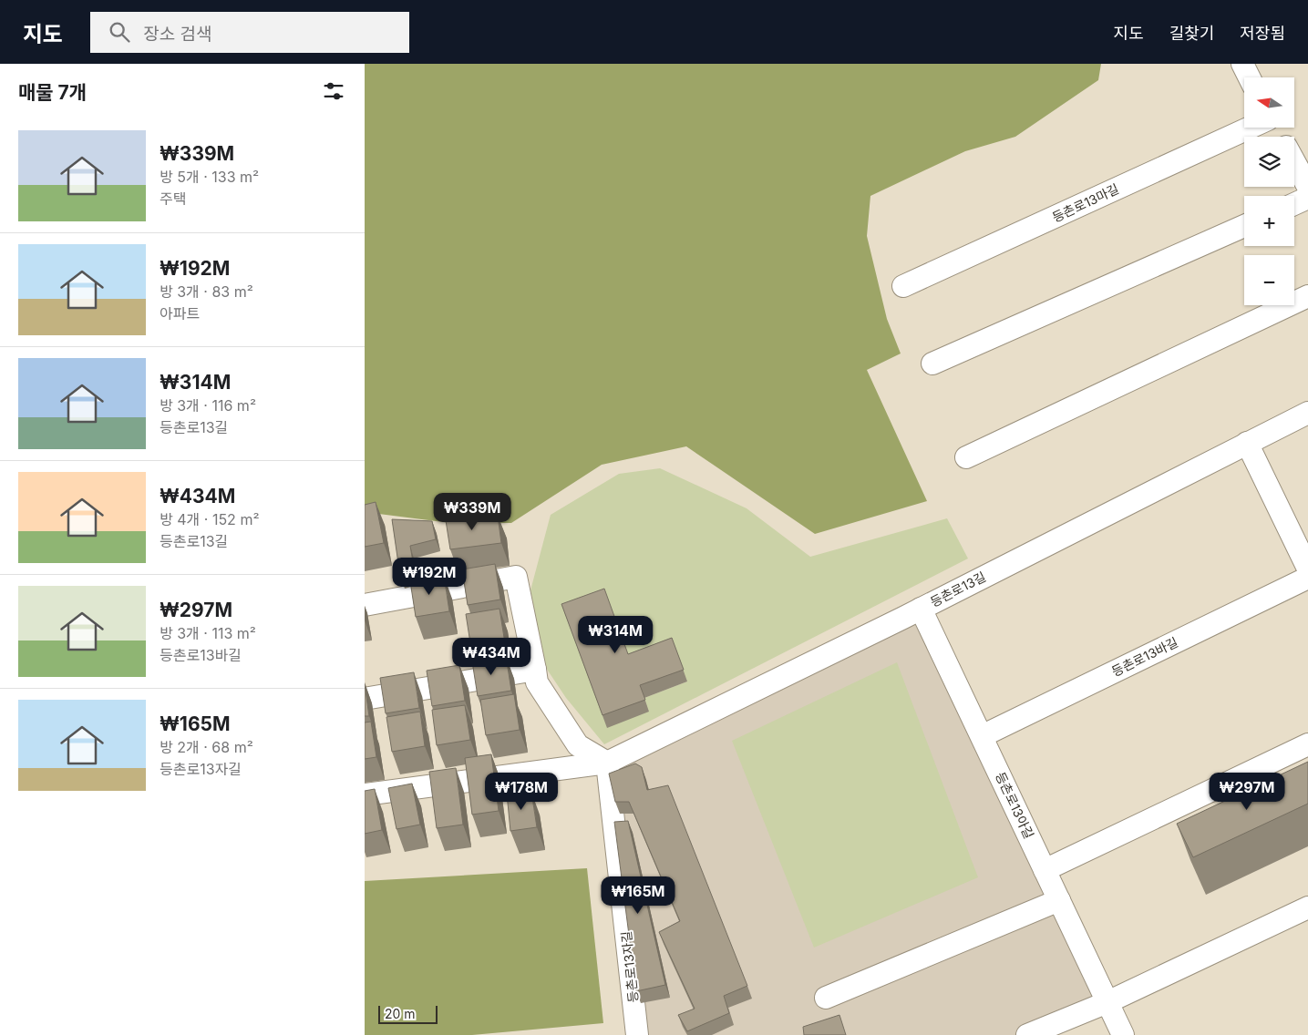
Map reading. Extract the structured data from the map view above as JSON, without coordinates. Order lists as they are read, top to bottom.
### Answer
{
  "streets": {
    "street": [
      "등촌로13마길",
      "등촌로13길",
      "등촌로13바길",
      "등촌로13아길",
      "등촌로13자길"
    ]
  },
  "crossings": [
    ["등촌로13길", "등촌로13아길"],
    ["등촌로13길", "등촌로13자길"],
    ["등촌로13바길", "등촌로13아길"]
  ],
  "scale_bar": "20 m",
  "north": "left",
  "page": {
    "header": "지도",
    "search": "장소 검색",
    "nav": ["지도", "길찾기", "저장됨"],
    "heading": "매물 7개",
    "map_buttons": ["+", "−"],
    "list": [
      {
        "name": "₩339M",
        "note": "방 5개 · 133 m² · 주택"
      },
      {
        "name": "₩192M",
        "note": "방 3개 · 83 m² · 아파트"
      },
      {
        "name": "₩314M",
        "note": "방 3개 · 116 m² · 등촌로13길"
      },
      {
        "name": "₩434M",
        "note": "방 4개 · 152 m² · 등촌로13길"
      },
      {
        "name": "₩297M",
        "note": "방 3개 · 113 m² · 등촌로13바길"
      },
      {
        "name": "₩165M",
        "note": "방 2개 · 68 m² · 등촌로13자길"
      }
    ],
    "price": [
      "₩339M",
      "₩192M",
      "₩314M",
      "₩434M",
      "₩178M",
      "₩297M",
      "₩165M"
    ],
    "scale": "20 m"
  }
}
